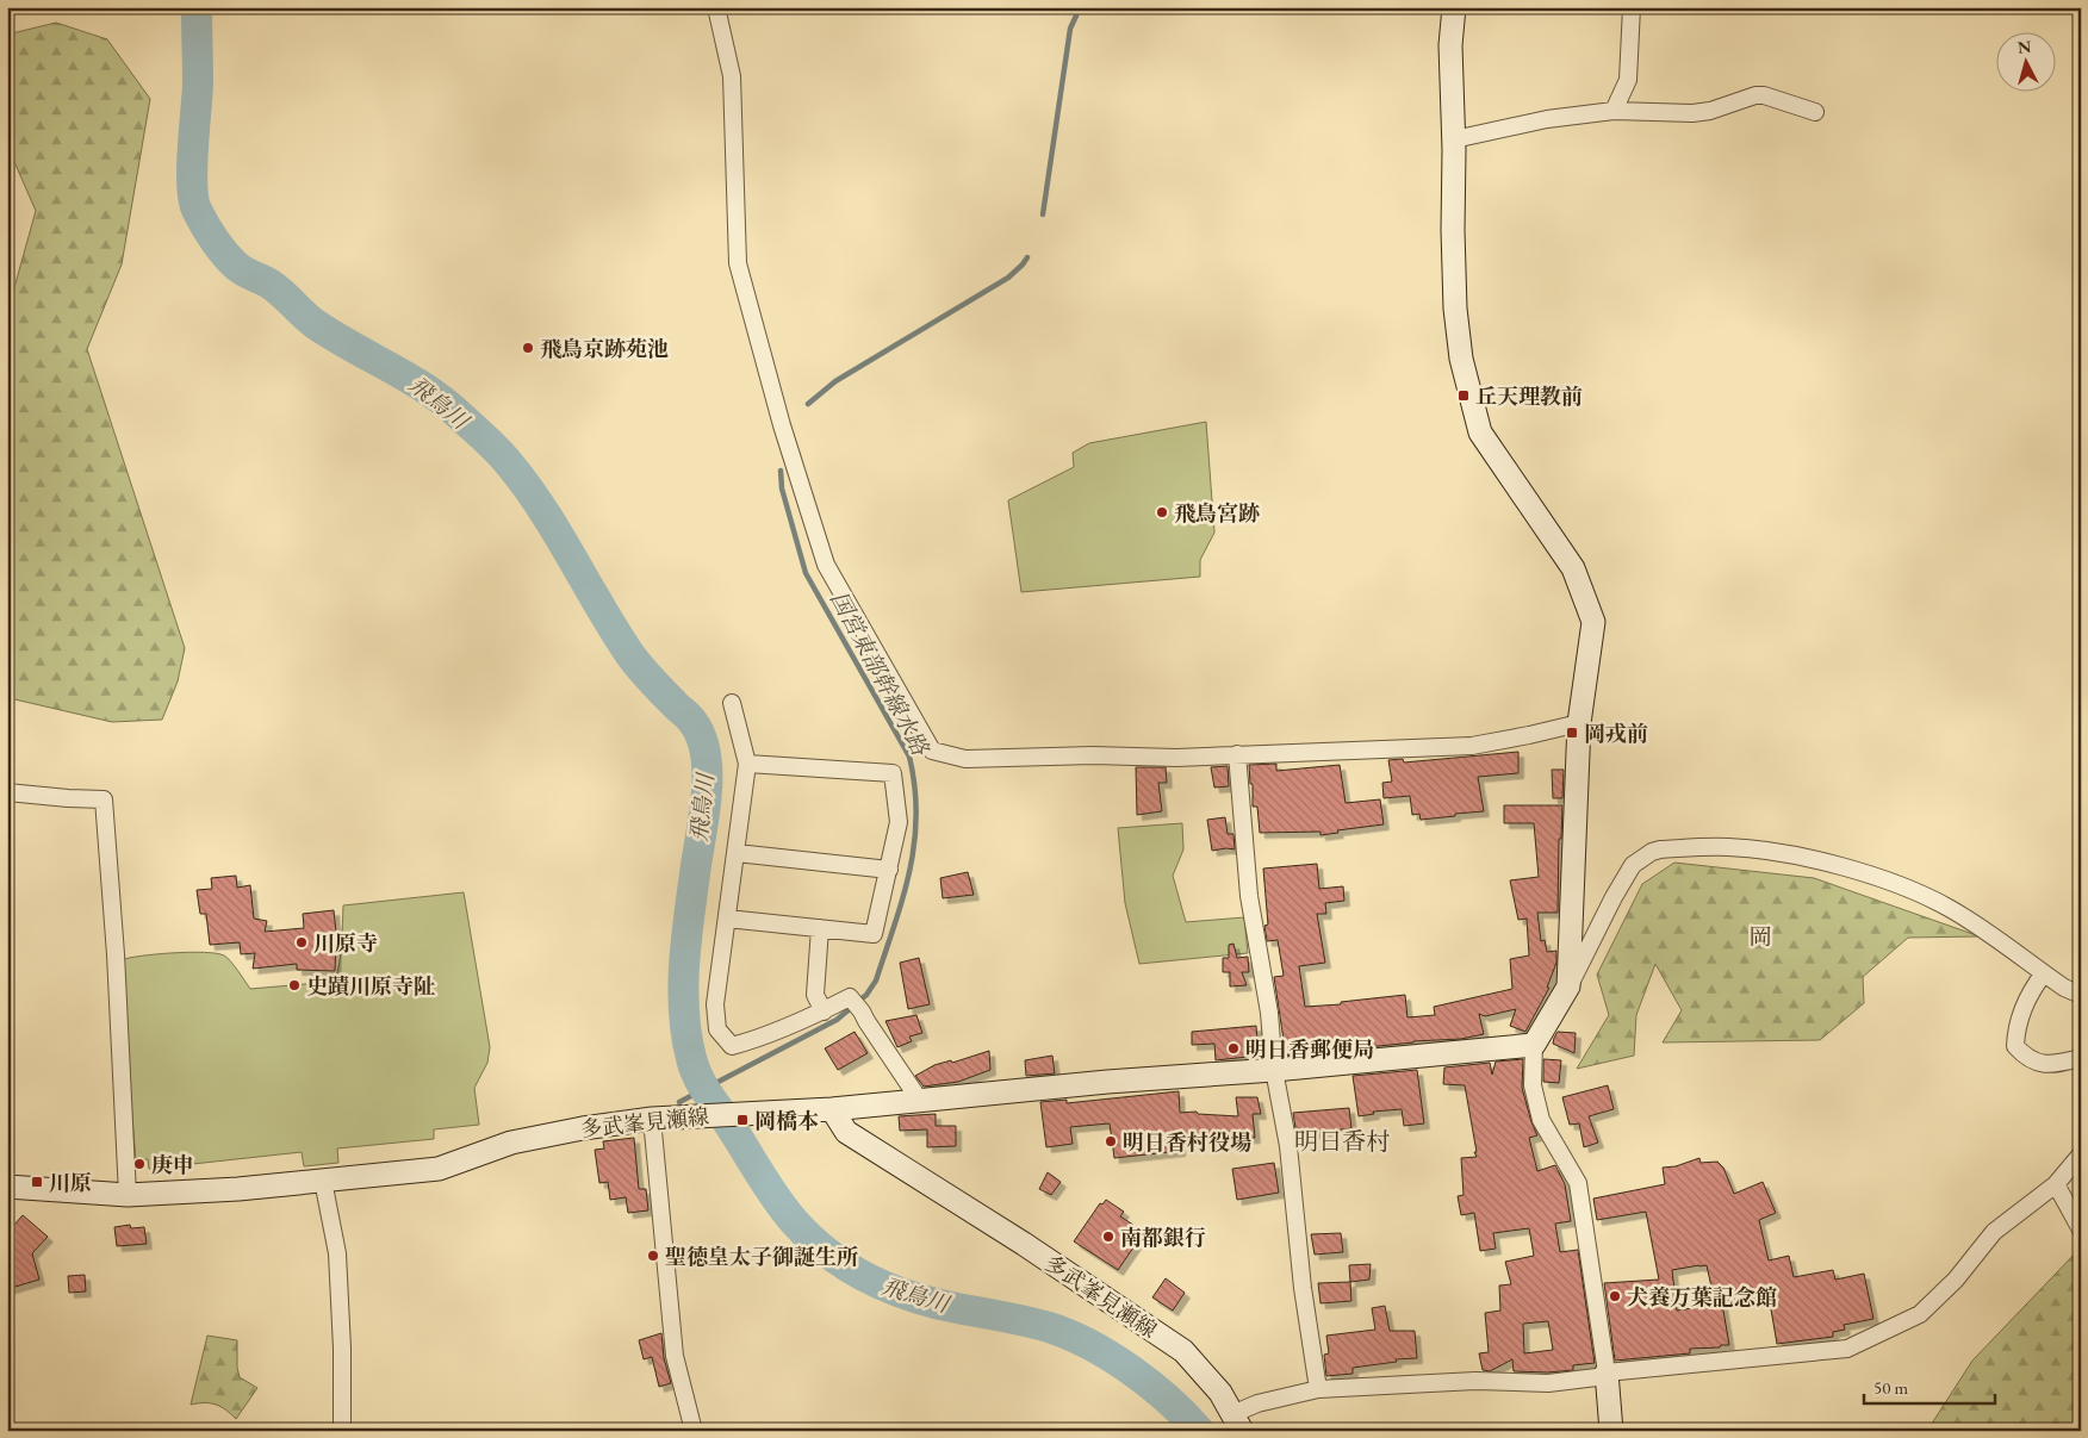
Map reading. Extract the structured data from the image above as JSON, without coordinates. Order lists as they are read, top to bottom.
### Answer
{
  "streets": {
    "street": ["多武峯見瀬線"]
  },
  "districts": ["岡", "明日香村"],
  "water": ["飛鳥川", "国営東部幹線水路"],
  "places": {
    "other": [
      "飛鳥京跡苑池",
      "飛鳥宮跡",
      "川原寺",
      "史蹟川原寺阯",
      "明日香郵便局",
      "明日香村役場",
      "庚申",
      "南都銀行",
      "聖徳皇太子御誕生所",
      "犬養万葉記念館"
    ],
    "transit": [
      "丘天理教前",
      "岡戎前",
      "岡橋本",
      "川原"
    ]
  },
  "scale_bar": "50 m",
  "north": "top"
}
